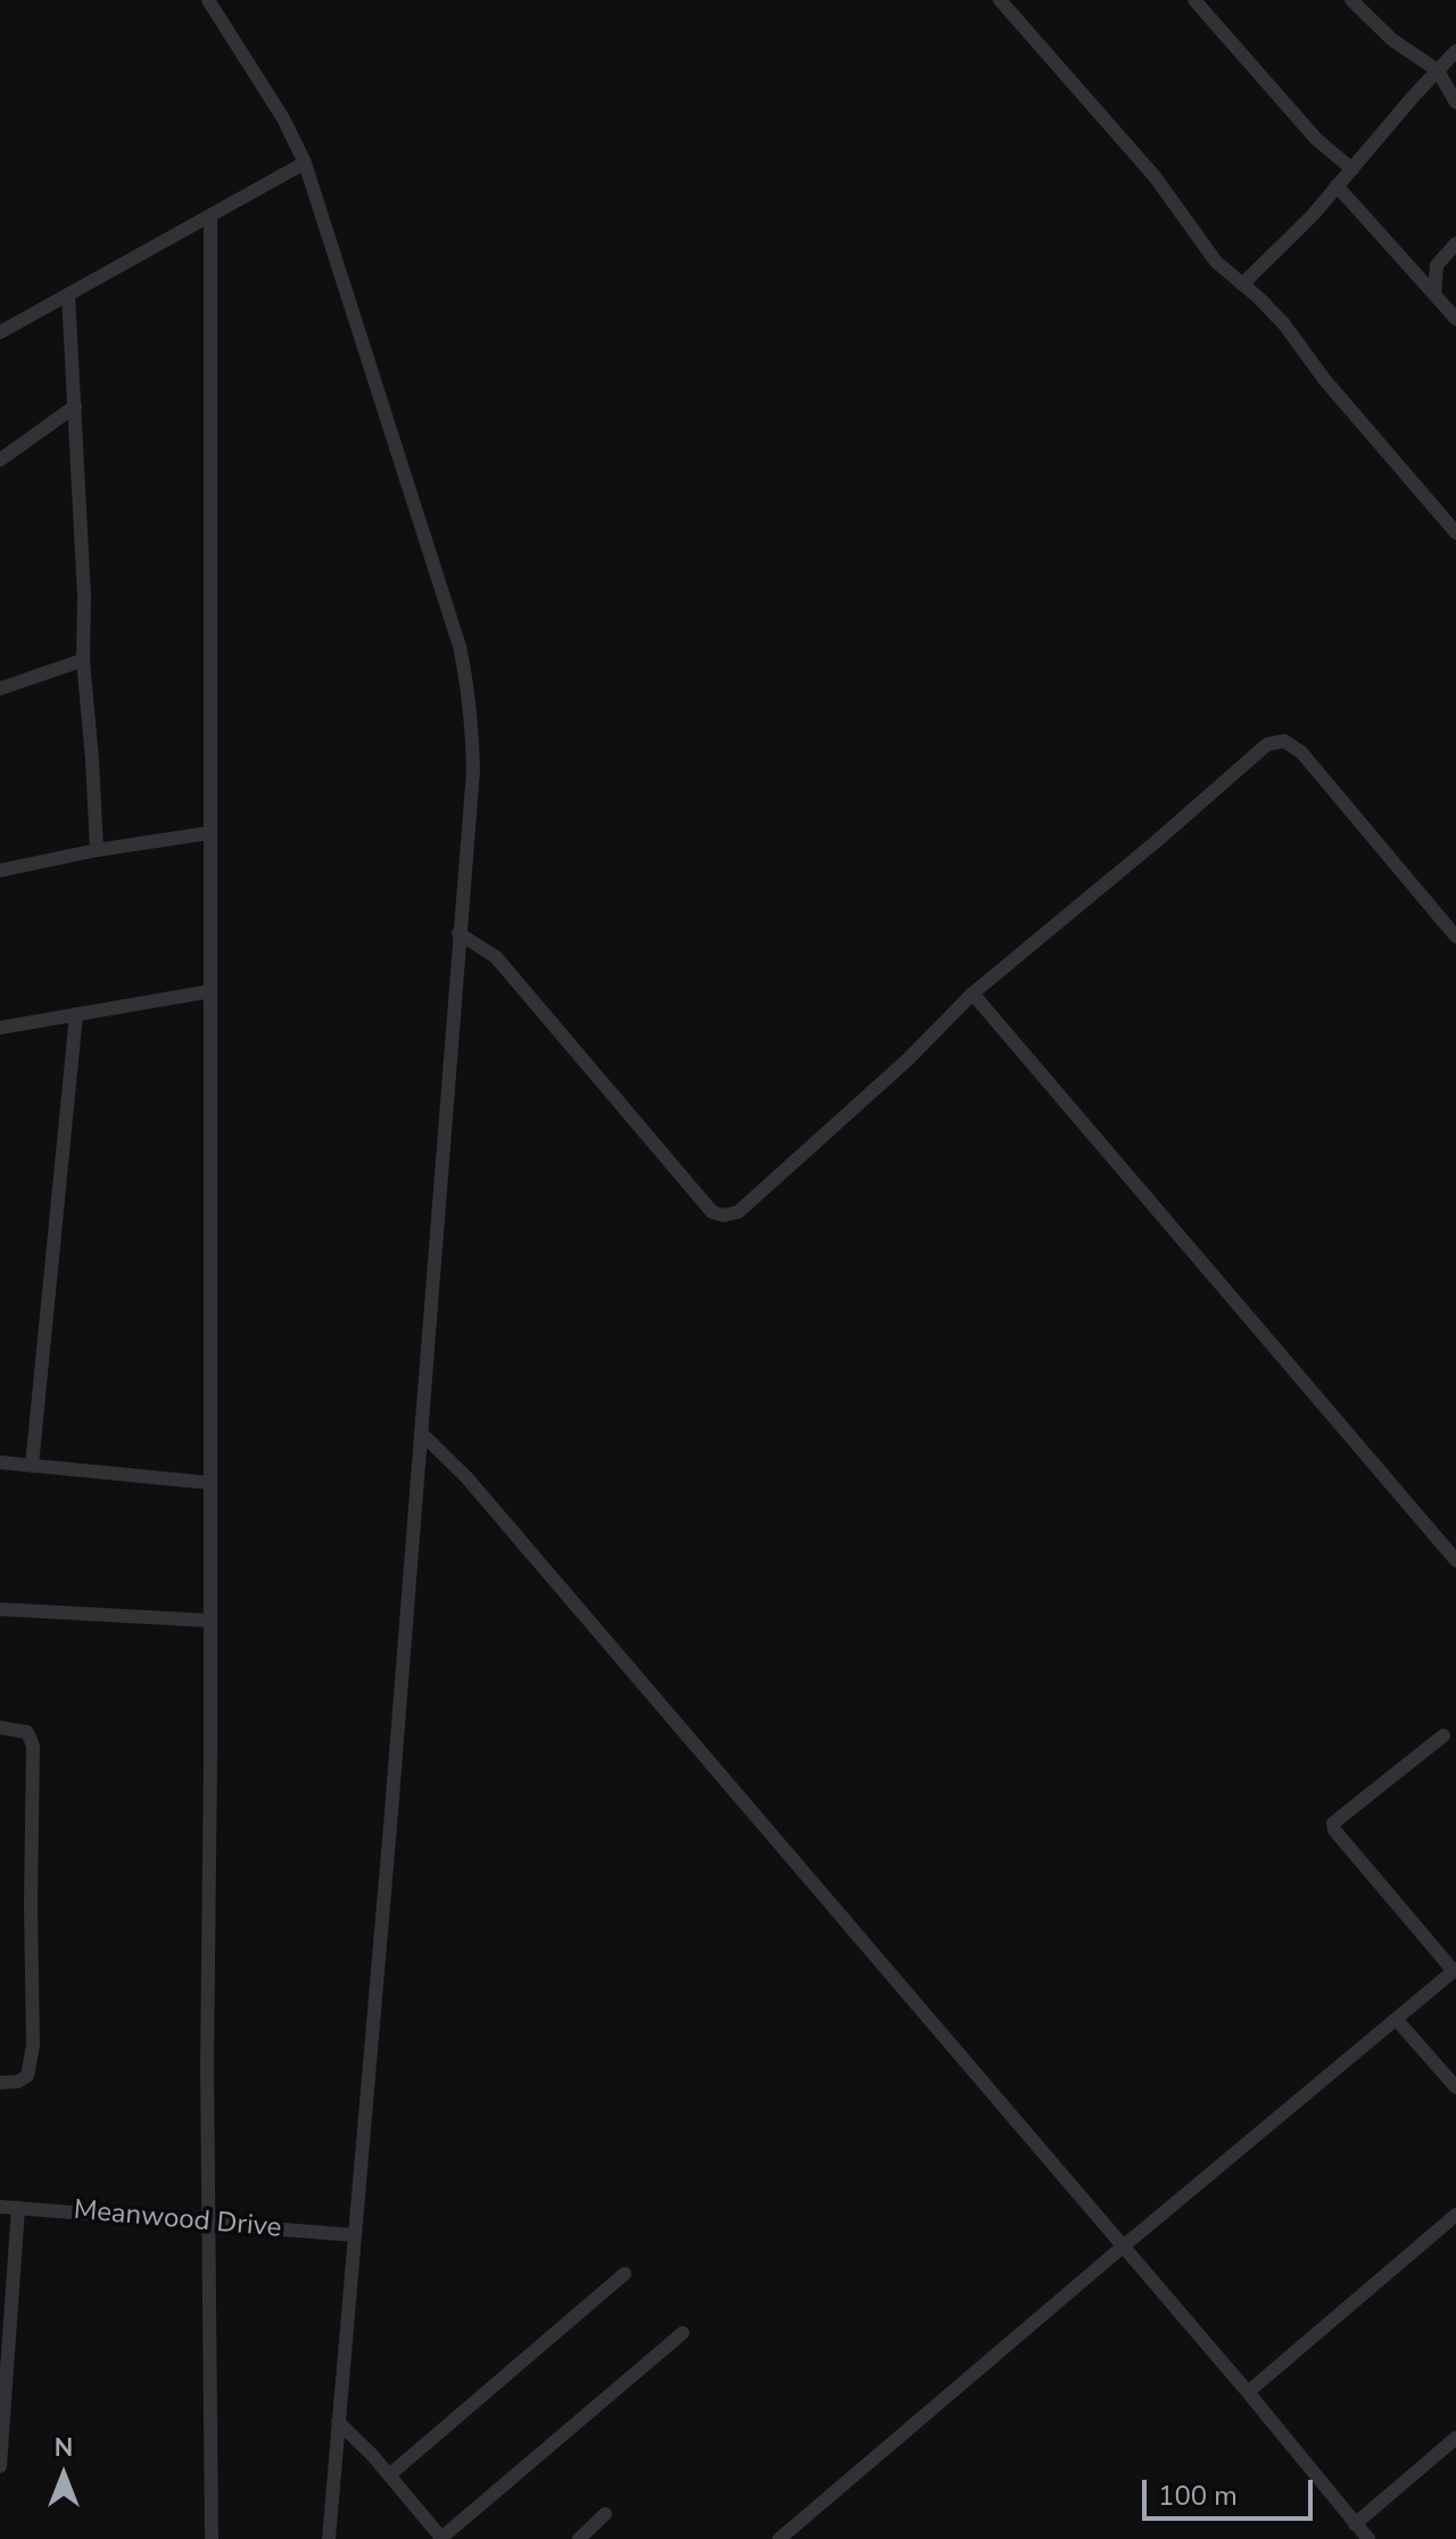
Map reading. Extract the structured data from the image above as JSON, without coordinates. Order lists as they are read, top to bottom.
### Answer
{
  "streets": {
    "street": ["Meanwood Drive"]
  },
  "scale_bar": "100 m",
  "north": "top"
}
